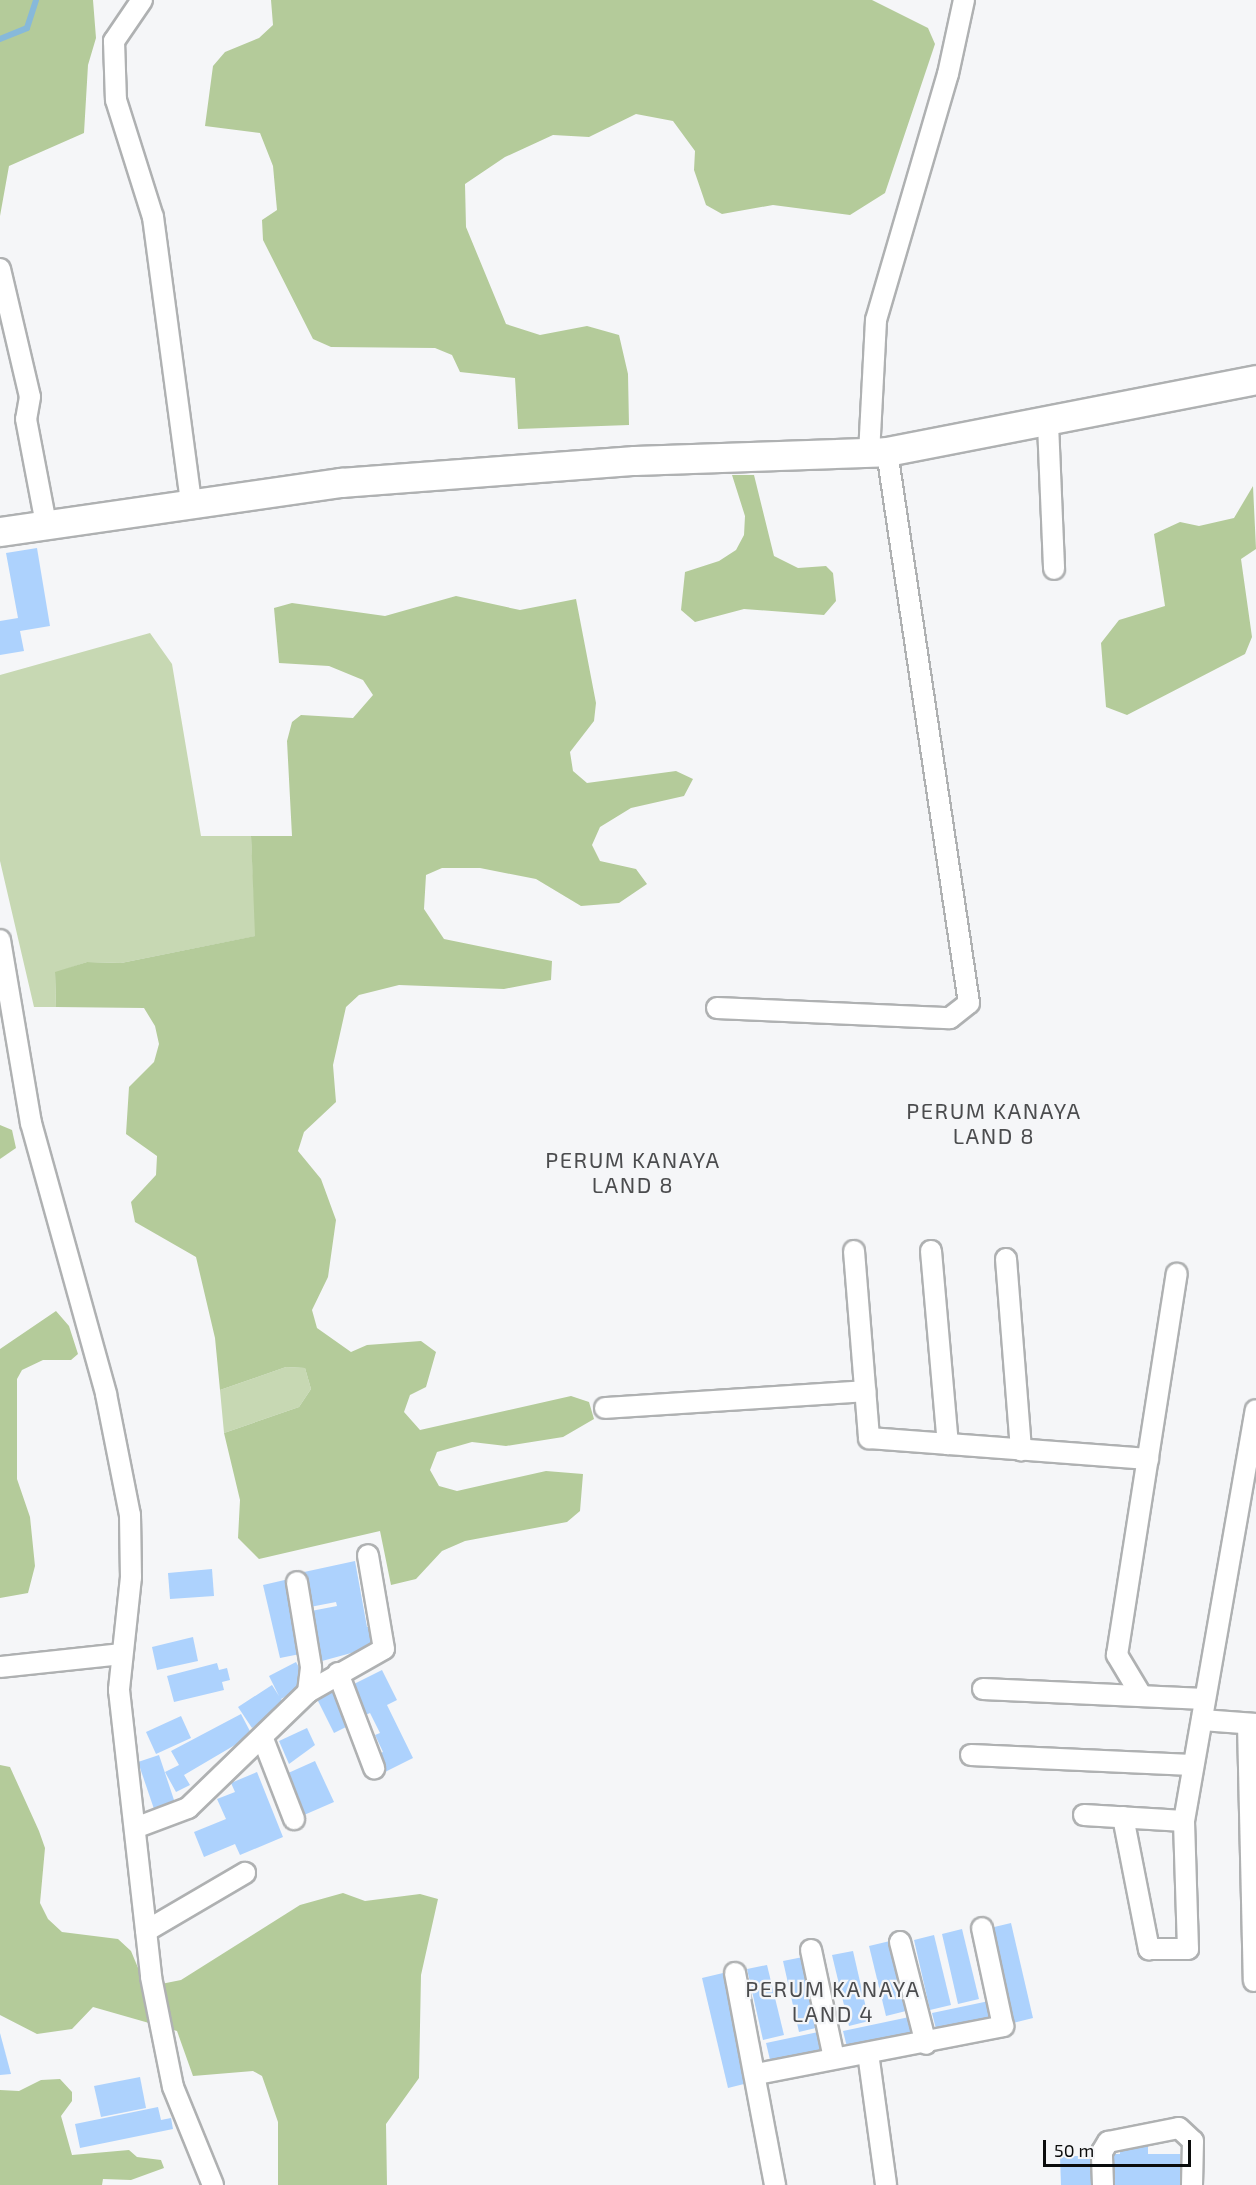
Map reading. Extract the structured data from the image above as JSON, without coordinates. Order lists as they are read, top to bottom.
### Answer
{
  "districts": ["PERUM KANAYA LAND 8", "PERUM KANAYA LAND 8", "PERUM KANAYA LAND 4"],
  "scale_bar": "50 m"
}
